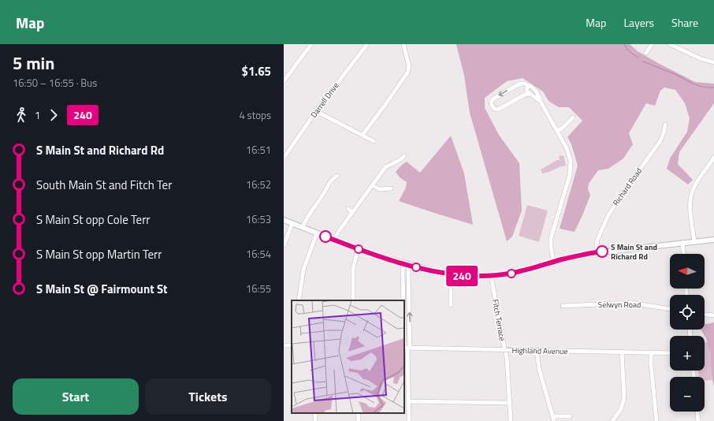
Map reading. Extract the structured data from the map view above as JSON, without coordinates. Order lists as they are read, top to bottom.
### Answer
{
  "streets": {
    "street": [
      "Darrell Drive",
      "Richard Road",
      "Selwyn Road",
      "Fitch Terrace",
      "Highland Avenue"
    ]
  },
  "crossings": [
    ["Fitch Terrace", "Highland Avenue"]
  ],
  "places": ["S Main St and Richard Rd"],
  "lines": ["bus line 240"],
  "north": "left",
  "page": {
    "header": "Map",
    "nav": ["Map", "Layers", "Share"],
    "heading": ["5 min", "16:50 – 16:55 · Bus", "$1.65"],
    "on_map": "240",
    "legs": ["1", "240", "4 stops"],
    "list": [
      {
        "name": "S Main St and Richard Rd",
        "value": "16:51"
      },
      {
        "name": "South Main St and Fitch Ter",
        "value": "16:52"
      },
      {
        "name": "S Main St opp Cole Terr",
        "value": "16:53"
      },
      {
        "name": "S Main St opp Martin Terr",
        "value": "16:54"
      },
      {
        "name": "S Main St @ Fairmount St",
        "value": "16:55"
      }
    ],
    "map_buttons": ["+", "−"],
    "buttons": ["Start", "Tickets"]
  }
}
